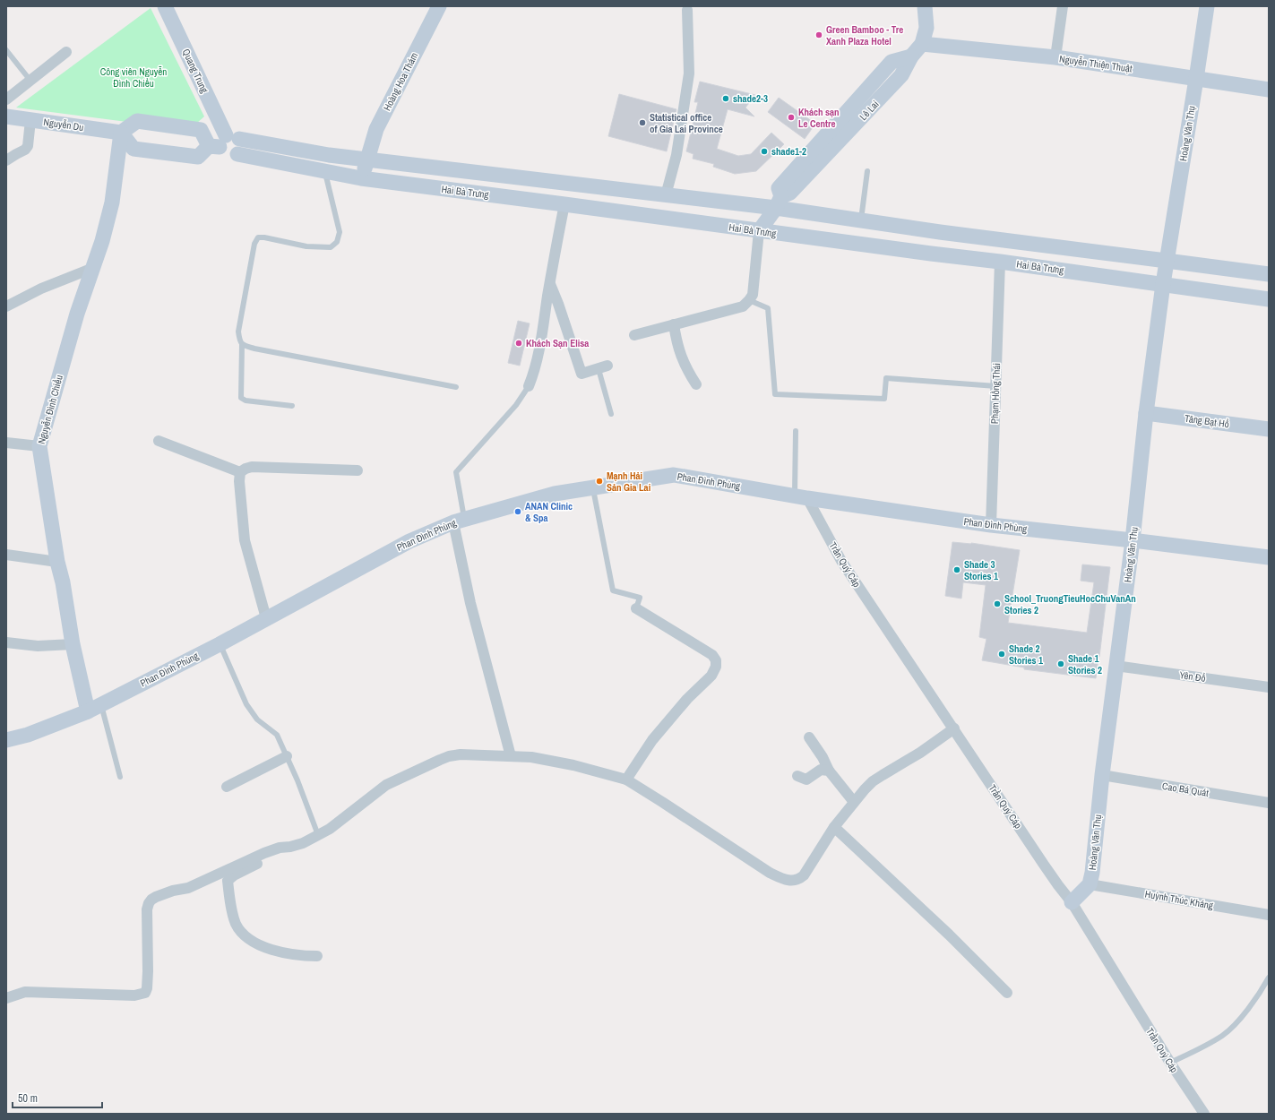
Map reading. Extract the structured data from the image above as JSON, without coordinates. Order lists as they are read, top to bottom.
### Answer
{
  "streets": {
    "street": [
      "Nguyễn Thiện Thuật",
      "Quang Trung",
      "Hoàng Hoa Thám",
      "Lê Lai",
      "Nguyễn Du",
      "Hoàng Văn Thụ",
      "Hai Bà Trưng",
      "Phạm Hồng Thái",
      "Nguyễn Đình Chiểu",
      "Tăng Bạt Hổ",
      "Phan Đình Phùng",
      "Trần Quý Cáp",
      "Yên Đổ",
      "Cao Bá Quát",
      "Huỳnh Thúc Kháng"
    ]
  },
  "crossings": [
    ["Nguyễn Thiện Thuật", "Lê Lai"],
    ["Nguyễn Thiện Thuật", "Hoàng Văn Thụ"],
    ["Quang Trung", "Hai Bà Trưng"],
    ["Hoàng Hoa Thám", "Hai Bà Trưng"],
    ["Nguyễn Du", "Nguyễn Đình Chiểu"],
    ["Hoàng Văn Thụ", "Hai Bà Trưng"],
    ["Hoàng Văn Thụ", "Tăng Bạt Hổ"],
    ["Hoàng Văn Thụ", "Phan Đình Phùng"],
    ["Hoàng Văn Thụ", "Trần Quý Cáp"],
    ["Hoàng Văn Thụ", "Yên Đổ"],
    ["Hoàng Văn Thụ", "Cao Bá Quát"],
    ["Hoàng Văn Thụ", "Huỳnh Thúc Kháng"],
    ["Hai Bà Trưng", "Phạm Hồng Thái"],
    ["Phạm Hồng Thái", "Phan Đình Phùng"],
    ["Nguyễn Đình Chiểu", "Phan Đình Phùng"],
    ["Phan Đình Phùng", "Trần Quý Cáp"]
  ],
  "parks": ["Công viên Nguyễn Đình Chiểu"],
  "places": [
    "Green Bamboo - Tre Xanh Plaza Hotel",
    "shade2-3",
    "Khách sạn Le Centre",
    "Statistical office of Gia Lai Province",
    "shade1-2",
    "Khách Sạn Elisa",
    "Mạnh Hải Sản Gia Lai",
    "ANAN Clinic & Spa",
    "Shade 3 Stories 1",
    "School_TruongTieuHocChuVanAn Stories 2",
    "Shade 2 Stories 1",
    "Shade 1 Stories 2"
  ],
  "scale_bar": "50 m"
}
